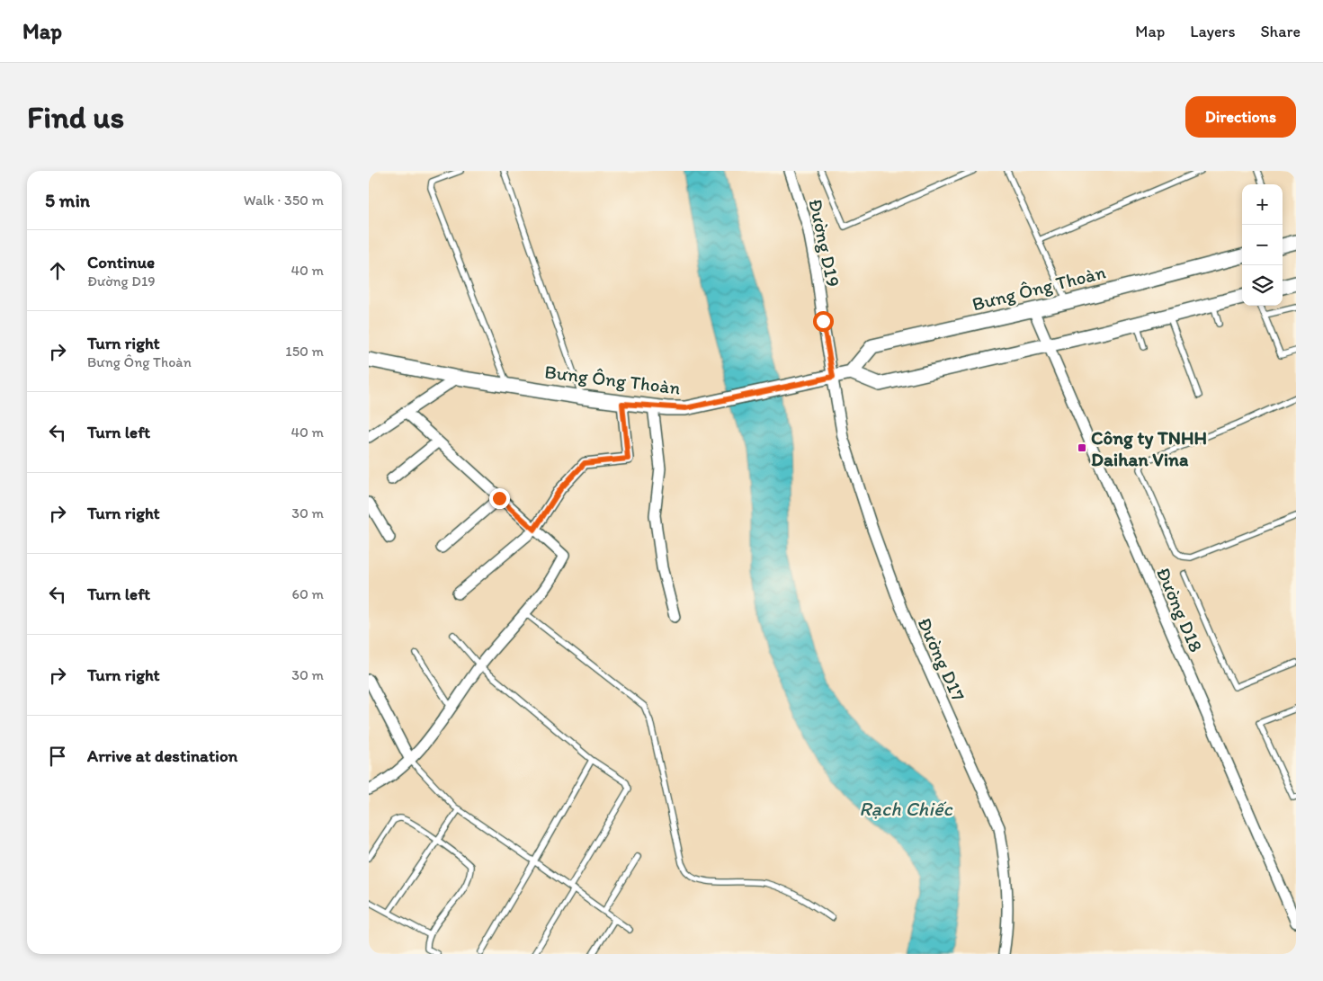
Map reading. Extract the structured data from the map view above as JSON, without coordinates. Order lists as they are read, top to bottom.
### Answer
{
  "streets": {
    "street": [
      "Đường D19",
      "Bưng Ông Thoàn",
      "Đường D18",
      "Đường D17"
    ]
  },
  "crossings": [
    ["Đường D19", "Bưng Ông Thoàn"],
    ["Đường D19", "Đường D17"],
    ["Bưng Ông Thoàn", "Đường D18"],
    ["Bưng Ông Thoàn", "Đường D17"]
  ],
  "water": ["Rạch Chiếc"],
  "places": {
    "transit": ["Công ty TNHH Daihan Vina"]
  },
  "page": {
    "header": "Map",
    "nav": ["Map", "Layers", "Share"],
    "buttons": "Directions",
    "title": "Find us",
    "heading": ["5 min", "Walk · 350 m"],
    "map_buttons": ["+", "−"],
    "list": [
      ["Continue", "Đường D19", "40 m"],
      ["Turn right", "Bưng Ông Thoàn", "150 m"],
      ["Turn left", "40 m"],
      ["Turn right", "30 m"],
      ["Turn left", "60 m"],
      ["Turn right", "30 m"],
      "Arrive at destination"
    ]
  }
}
